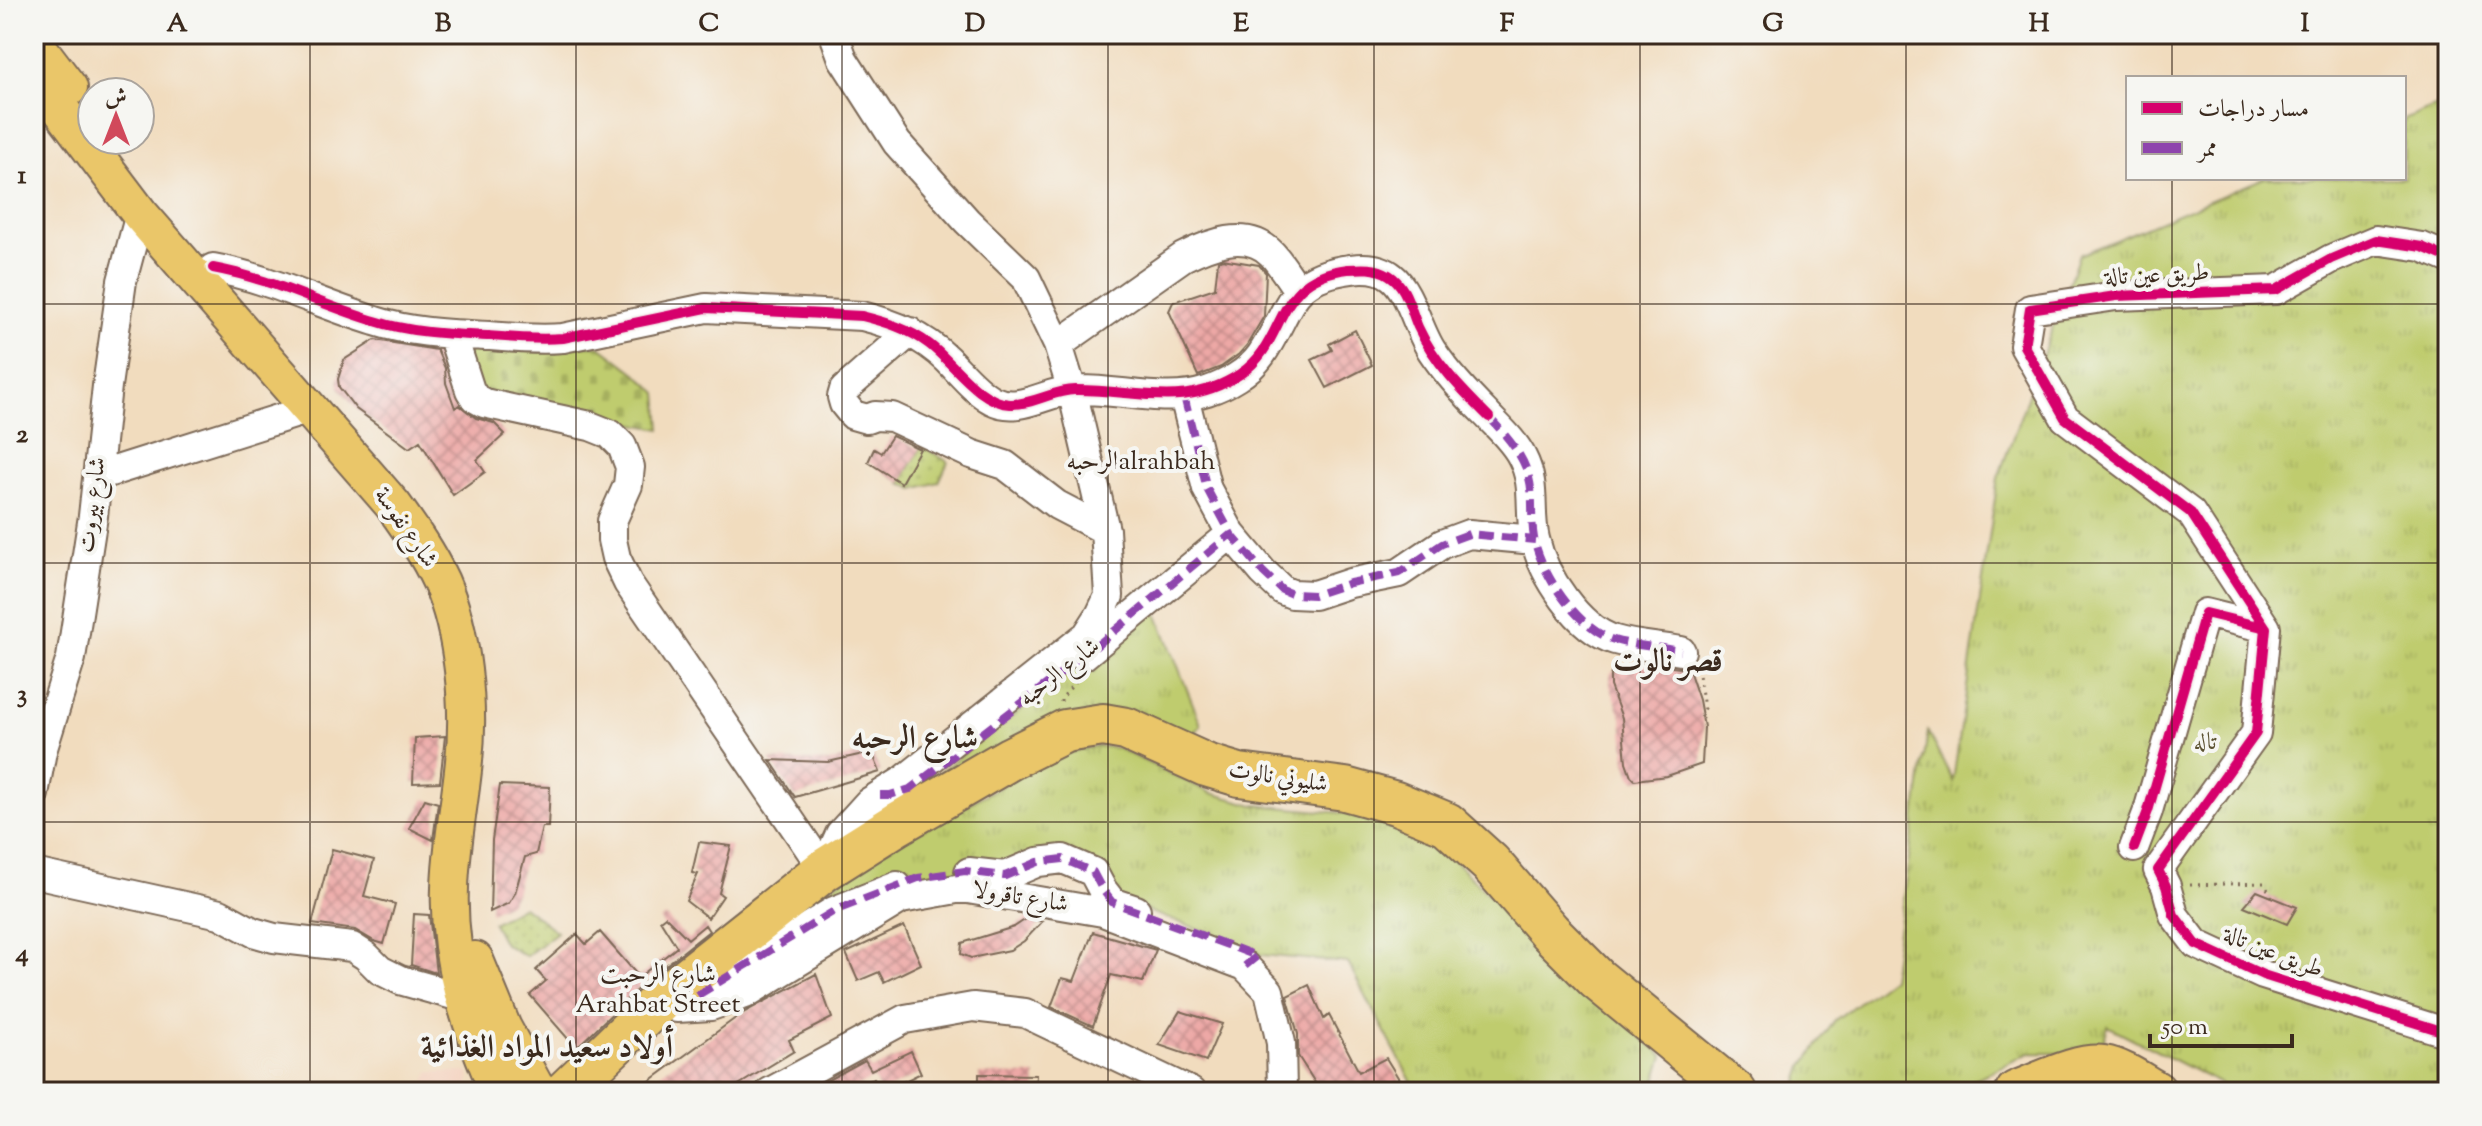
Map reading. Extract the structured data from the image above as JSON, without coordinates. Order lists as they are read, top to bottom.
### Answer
{
  "streets": {
    "highway": ["شليوني نالوت"],
    "main road": ["شارع نفوسة"],
    "street": [
      "طريق عين تالة",
      "شارع بيروت",
      "شارع الرحبه",
      "شارع تاقرولا"
    ]
  },
  "crossings": [
    ["شارع بيروت", "شارع نفوسة"]
  ],
  "districts": [
    "الرحبهalrahbah",
    "قصر نالوت",
    "شارع الرحبه",
    "شارع الرحبت Arahbat Street",
    "أولاد سعيد المواد الغذائية"
  ],
  "parks": ["تاله"],
  "legend": ["مسار دراجات", "ممر"],
  "scale_bar": "50 m",
  "north": "top",
  "grid": {
    "columns": [
      "A",
      "B",
      "C",
      "D",
      "E",
      "F",
      "G",
      "H",
      "I"
    ],
    "rows": [
      "1",
      "2",
      "3",
      "4"
    ]
  }
}
